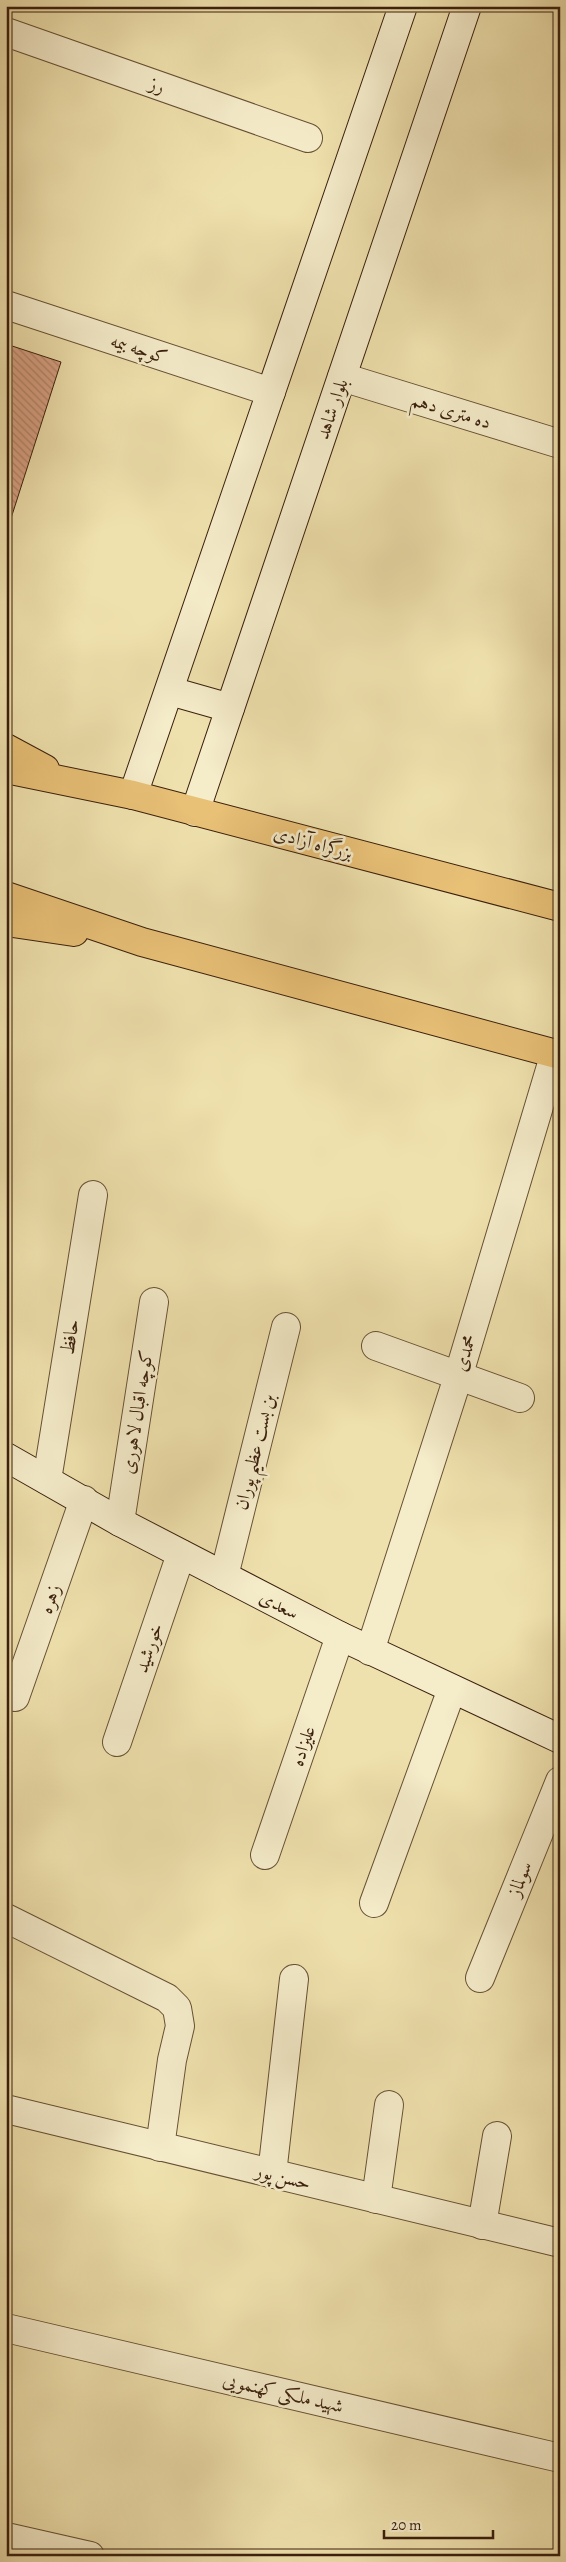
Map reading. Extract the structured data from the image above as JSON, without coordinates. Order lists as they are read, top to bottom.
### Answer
{
  "streets": {
    "highway": ["بزرگراه آزادی"],
    "street": [
      "رز",
      "کوچه بیمه",
      "بلوار شاهد",
      "ده متری دهم",
      "حافظ",
      "محمدی",
      "کوچه اقبال لاهوری",
      "بن بست عظیم پوران",
      "زهره",
      "سعدی",
      "خورشید",
      "علیزاده",
      "سولماز",
      "حسن پور",
      "شهید ملکی کهنمویی"
    ]
  },
  "crossings": [
    ["بلوار شاهد", "ده متری دهم"],
    ["بلوار شاهد", "بزرگراه آزادی"],
    ["حافظ", "سعدی"],
    ["محمدی", "سعدی"],
    ["کوچه اقبال لاهوری", "سعدی"],
    ["بن بست عظیم پوران", "سعدی"],
    ["زهره", "سعدی"],
    ["سعدی", "خورشید"],
    ["سعدی", "علیزاده"]
  ],
  "scale_bar": "20 m"
}
